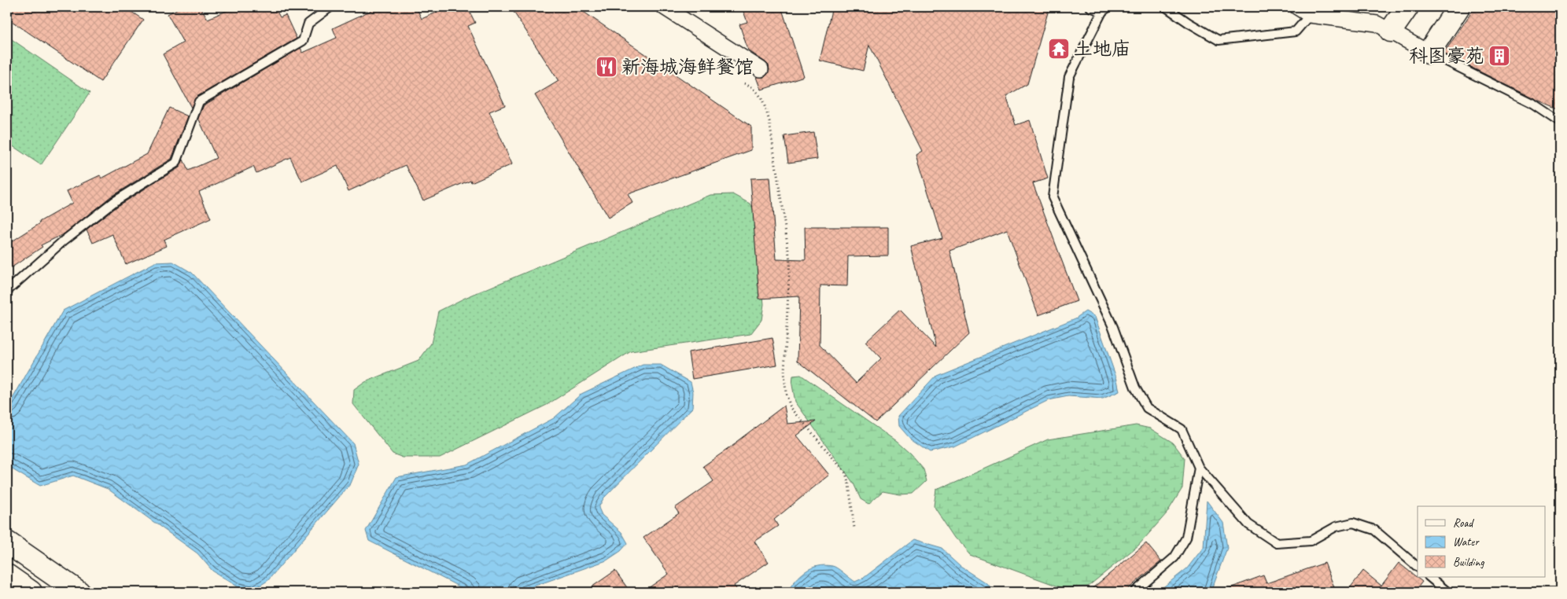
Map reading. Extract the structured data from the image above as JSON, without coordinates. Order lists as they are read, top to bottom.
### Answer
{
  "places": {
    "temple": ["土地庙"],
    "building": ["科图豪苑"],
    "restaurant": ["新海城海鲜餐馆"]
  },
  "legend": ["Road", "Water", "Building"]
}
